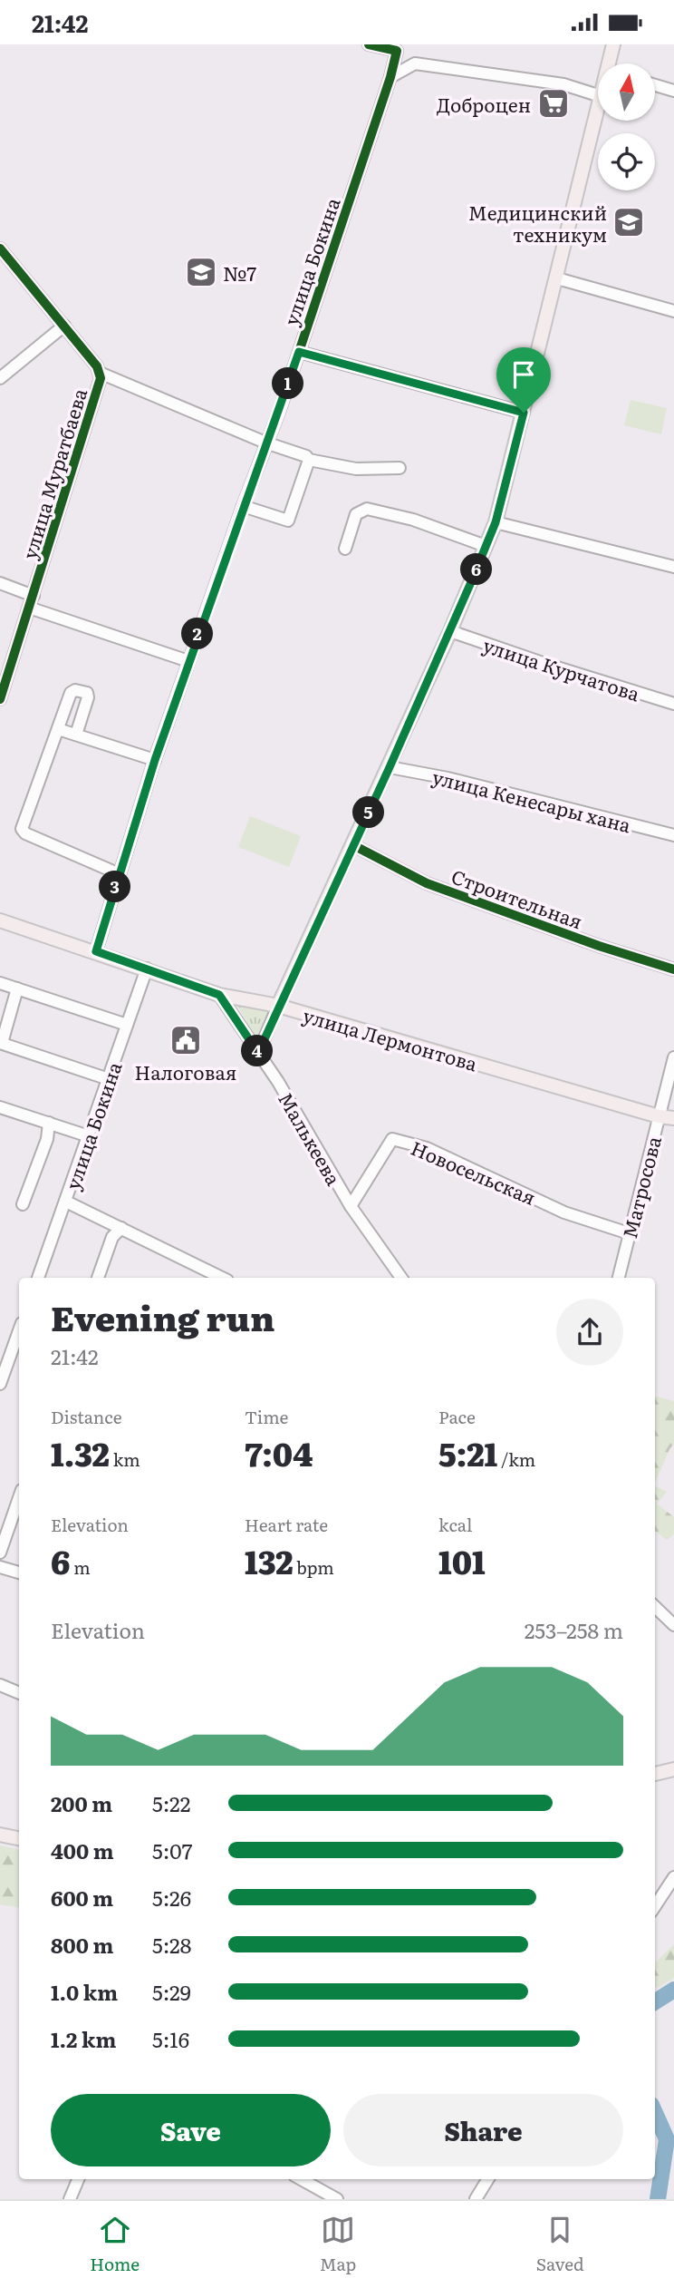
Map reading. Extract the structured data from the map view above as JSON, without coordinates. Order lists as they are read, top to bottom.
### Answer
{
  "streets": {
    "main road": ["улица Лермонтова"],
    "street": [
      "улица Бокина",
      "улица Муратбаева",
      "улица Курчатова",
      "улица Кенесары хана",
      "Строительная",
      "Малькеева",
      "Новосельская",
      "Матросова"
    ]
  },
  "crossings": [
    ["улица Бокина", "улица Лермонтова"],
    ["улица Лермонтова", "Малькеева"],
    ["улица Лермонтова", "Матросова"],
    ["Малькеева", "Новосельская"],
    ["Новосельская", "Матросова"]
  ],
  "places": {
    "supermarket": ["Доброцен"],
    "school or university": ["Медицинский техникум", "№7"],
    "public building": ["Налоговая"]
  },
  "north": "top",
  "page": {
    "status": "21:42",
    "pins": [
      "1",
      "6",
      "2",
      "5",
      "3",
      "4"
    ],
    "heading": ["Evening run", "21:42"],
    "stats": [
      ["Distance", "1.32 km"],
      ["Time", "7:04"],
      ["Pace", "5:21 /km"],
      ["Elevation", "6 m"],
      ["Heart rate", "132 bpm"],
      ["kcal", "101"]
    ],
    "chart": ["Elevation", "253–258 m"],
    "list": [
      {
        "name": "200 m",
        "note": "5:22"
      },
      {
        "name": "400 m",
        "note": "5:07"
      },
      {
        "name": "600 m",
        "note": "5:26"
      },
      {
        "name": "800 m",
        "note": "5:28"
      },
      {
        "name": "1.0 km",
        "note": "5:29"
      },
      {
        "name": "1.2 km",
        "note": "5:16"
      }
    ],
    "buttons": ["Save", "Share"],
    "tabs": ["Home", "Map", "Saved"]
  }
}
